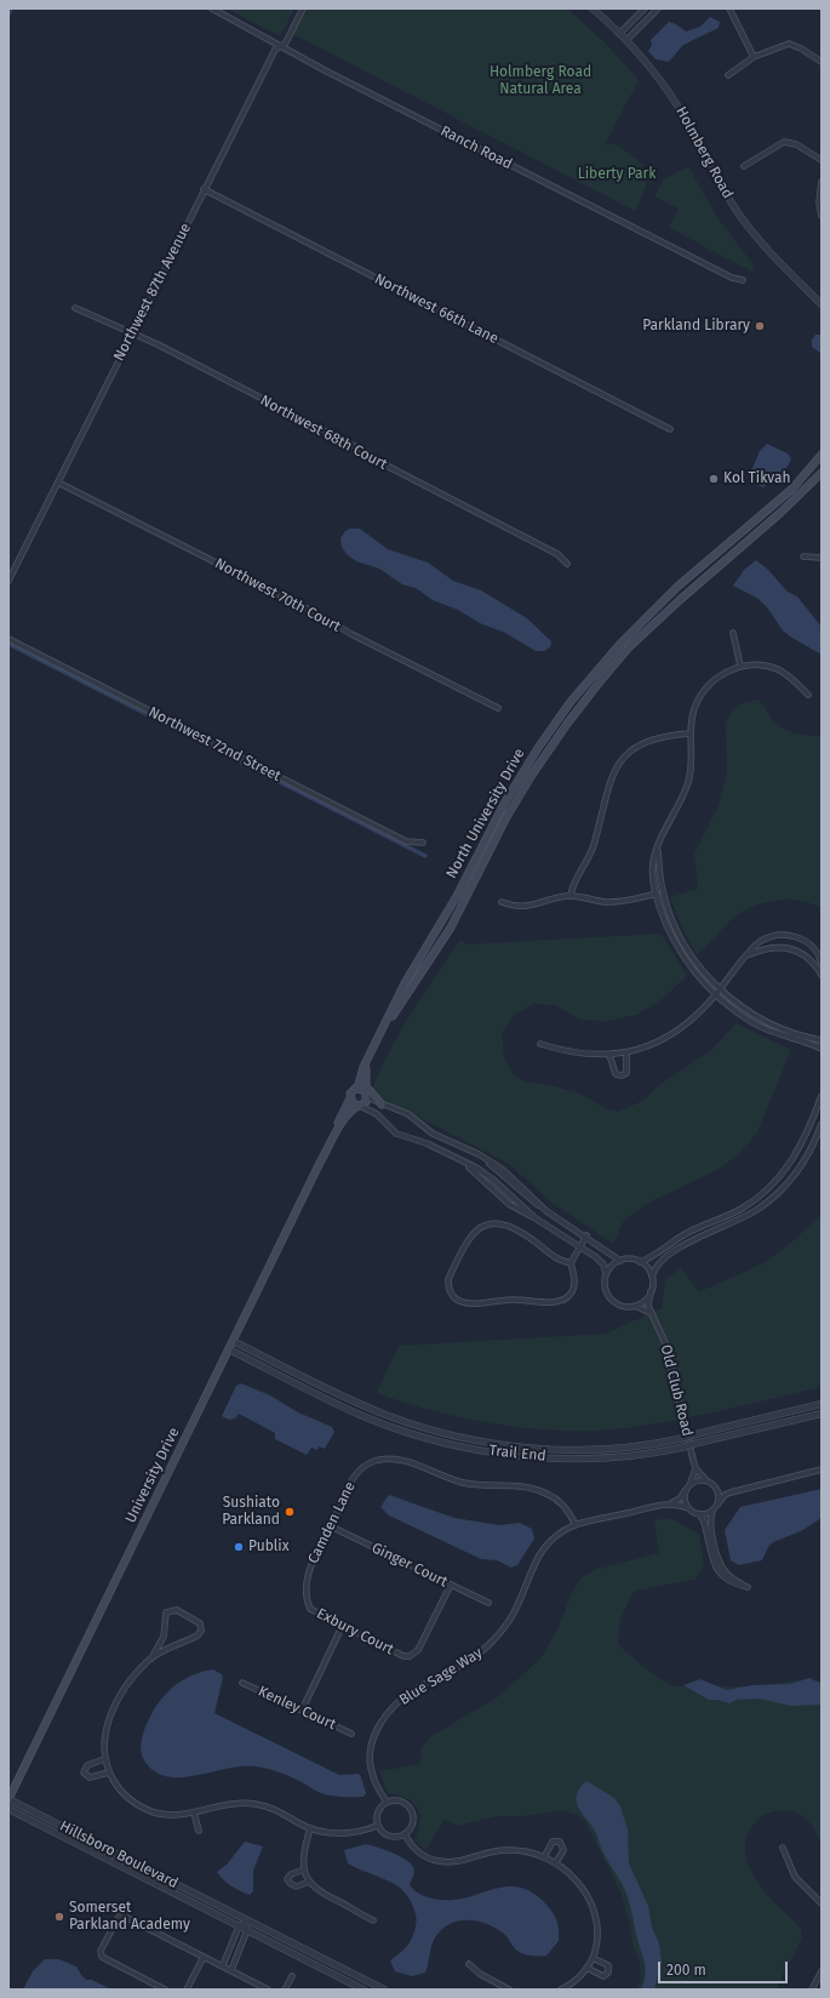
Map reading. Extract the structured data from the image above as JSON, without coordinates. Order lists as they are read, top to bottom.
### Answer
{
  "streets": {
    "main road": ["North University Drive", "University Drive"],
    "street": [
      "Ranch Road",
      "Holmberg Road",
      "Northwest 87th Avenue",
      "Northwest 66th Lane",
      "Northwest 68th Court",
      "Northwest 70th Court",
      "Northwest 72nd Street",
      "Old Club Road",
      "Trail End",
      "Camden Lane",
      "Ginger Court",
      "Exbury Court",
      "Blue Sage Way",
      "Kenley Court",
      "Hillsboro Boulevard"
    ]
  },
  "crossings": [
    ["Ranch Road", "Northwest 87th Avenue"],
    ["Northwest 87th Avenue", "Northwest 66th Lane"],
    ["Northwest 87th Avenue", "Northwest 68th Court"],
    ["Northwest 87th Avenue", "Northwest 70th Court"],
    ["Old Club Road", "Blue Sage Way"],
    ["Trail End", "University Drive"],
    ["University Drive", "Hillsboro Boulevard"],
    ["Camden Lane", "Ginger Court"],
    ["Camden Lane", "Exbury Court"],
    ["Camden Lane", "Blue Sage Way"],
    ["Ginger Court", "Exbury Court"]
  ],
  "parks": ["Holmberg Road Natural Area", "Liberty Park"],
  "places": [
    "Parkland Library",
    "Kol Tikvah",
    "Sushiato Parkland",
    "Publix",
    "Somerset Parkland Academy"
  ],
  "scale_bar": "200 m"
}
